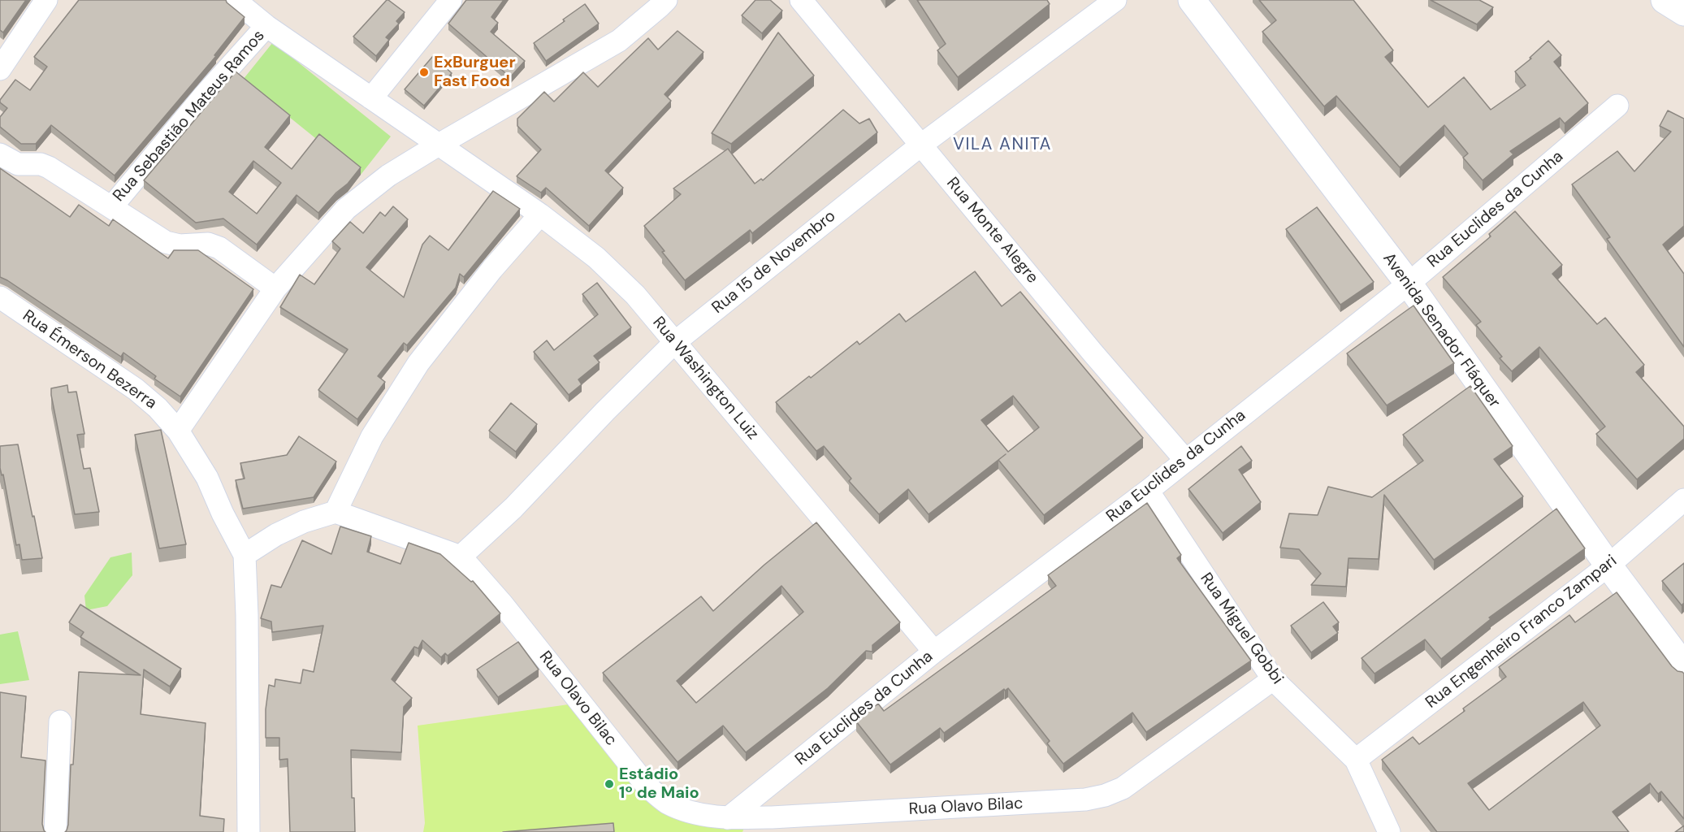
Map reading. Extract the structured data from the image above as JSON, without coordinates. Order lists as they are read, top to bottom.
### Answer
{
  "streets": {
    "street": [
      "Rua Sebastião Mateus Ramos",
      "Rua Euclides da Cunha",
      "Rua Monte Alegre",
      "Rua 15 de Novembro",
      "Avenida Senador Fláquer",
      "Rua Émerson Bezerra",
      "Rua Washington Luiz",
      "Rua Miguel Gobbi",
      "Rua Engenheiro Franco Zampari",
      "Rua Olavo Bilac"
    ]
  },
  "crossings": [
    ["Rua Sebastião Mateus Ramos", "Rua Washington Luiz"],
    ["Rua Euclides da Cunha", "Rua Monte Alegre"],
    ["Rua Euclides da Cunha", "Avenida Senador Fláquer"],
    ["Rua Euclides da Cunha", "Rua Washington Luiz"],
    ["Rua Euclides da Cunha", "Rua Miguel Gobbi"],
    ["Rua Euclides da Cunha", "Rua Olavo Bilac"],
    ["Rua Monte Alegre", "Rua 15 de Novembro"],
    ["Rua 15 de Novembro", "Rua Washington Luiz"],
    ["Rua 15 de Novembro", "Rua Olavo Bilac"],
    ["Avenida Senador Fláquer", "Rua Engenheiro Franco Zampari"],
    ["Rua Miguel Gobbi", "Rua Engenheiro Franco Zampari"],
    ["Rua Miguel Gobbi", "Rua Olavo Bilac"]
  ],
  "districts": ["VILA ANITA"],
  "places": ["ExBurguer Fast Food", "Estádio 1º de Maio"]
}
